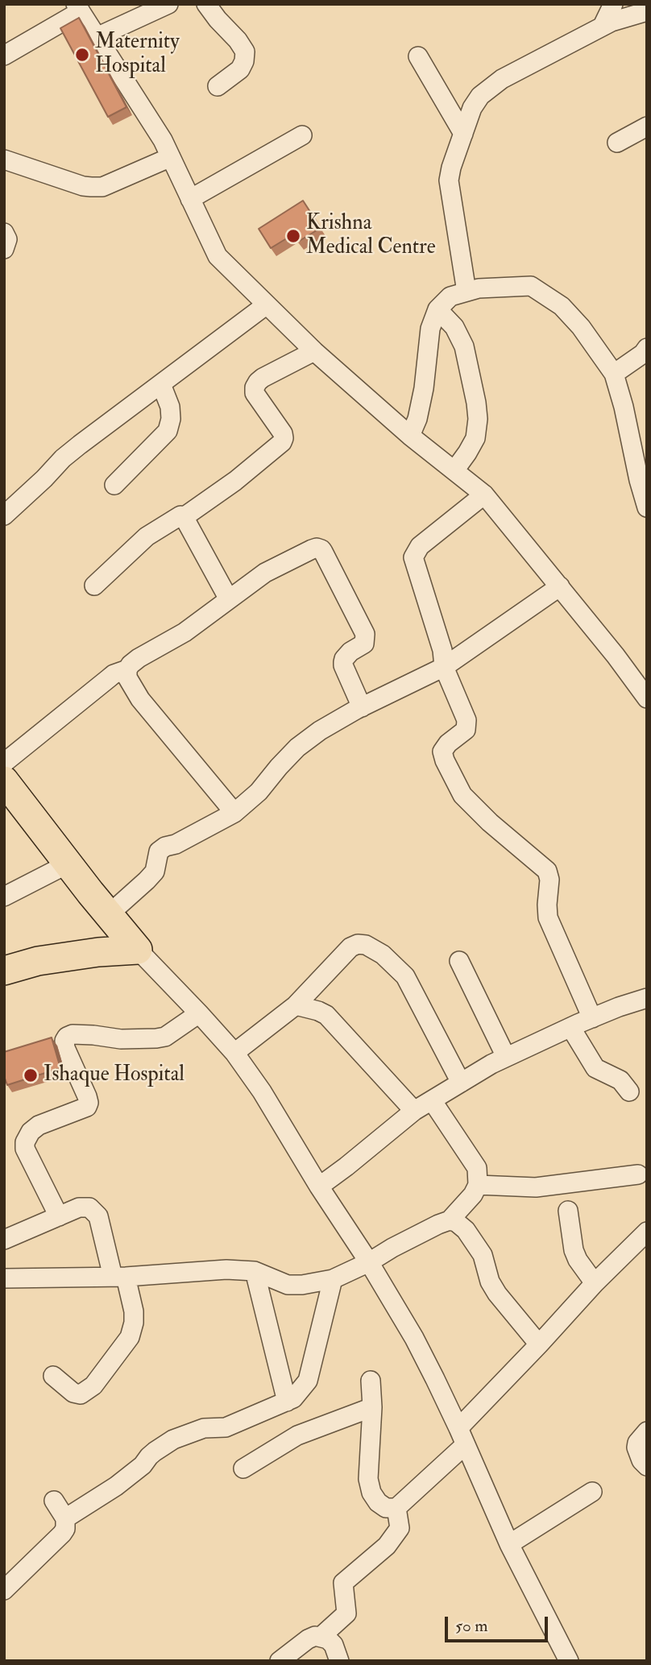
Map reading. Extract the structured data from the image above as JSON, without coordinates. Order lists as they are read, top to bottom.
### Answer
{
  "places": ["Maternity Hospital", "Krishna Medical Centre", "Ishaque Hospital"],
  "scale_bar": "50 m"
}
